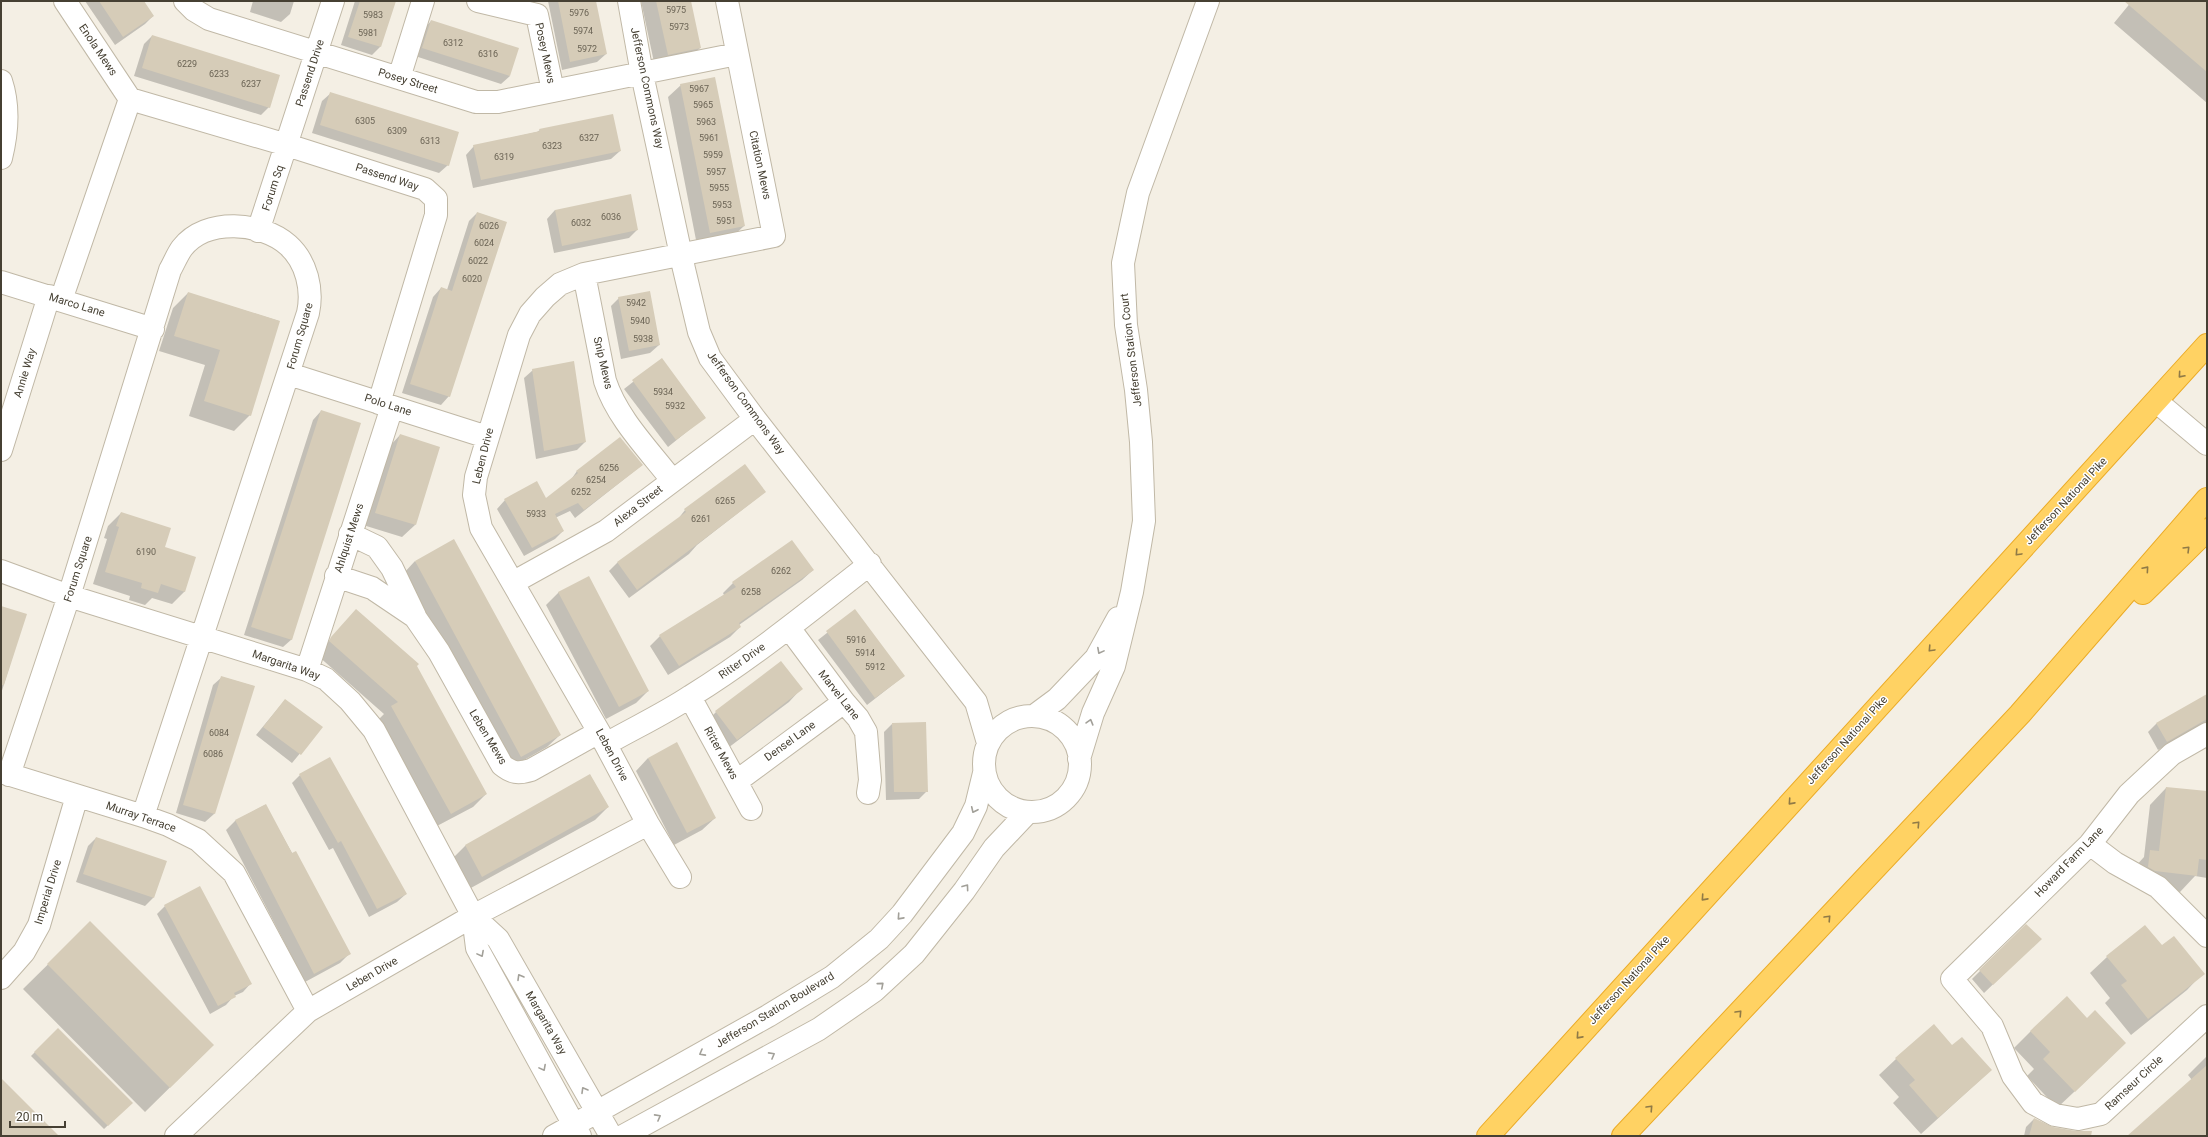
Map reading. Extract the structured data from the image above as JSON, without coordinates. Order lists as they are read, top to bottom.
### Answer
{
  "streets": {
    "highway": ["Jefferson National Pike"],
    "street": [
      "Enola Mews",
      "Posey Mews",
      "Passend Drive",
      "Posey Street",
      "Jefferson Commons Way",
      "Citation Mews",
      "Passend Way",
      "Forum Sq",
      "Marco Lane",
      "Forum Square",
      "Jefferson Station Court",
      "Snip Mews",
      "Annie Way",
      "Polo Lane",
      "Leben Drive",
      "Alexa Street",
      "Ahlquist Mews",
      "Ritter Drive",
      "Margarita Way",
      "Marvel Lane",
      "Leben Mews",
      "Densel Lane",
      "Ritter Mews",
      "Murray Terrace",
      "Howard Farm Lane",
      "Imperial Drive",
      "Jefferson Station Boulevard",
      "Ramseur Circle"
    ]
  },
  "crossings": [
    ["Enola Mews", "Passend Way"],
    ["Enola Mews", "Annie Way"],
    ["Posey Mews", "Posey Street"],
    ["Passend Drive", "Posey Street"],
    ["Passend Drive", "Passend Way"],
    ["Passend Drive", "Forum Sq"],
    ["Posey Street", "Jefferson Commons Way"],
    ["Posey Street", "Citation Mews"],
    ["Jefferson Commons Way", "Citation Mews"],
    ["Jefferson Commons Way", "Jefferson Station Court"],
    ["Jefferson Commons Way", "Leben Drive"],
    ["Jefferson Commons Way", "Alexa Street"],
    ["Jefferson Commons Way", "Ritter Drive"],
    ["Jefferson Commons Way", "Jefferson Station Boulevard"],
    ["Citation Mews", "Leben Drive"],
    ["Passend Way", "Forum Sq"],
    ["Passend Way", "Annie Way"],
    ["Passend Way", "Polo Lane"],
    ["Passend Way", "Ahlquist Mews"],
    ["Forum Sq", "Forum Square"],
    ["Marco Lane", "Forum Square"],
    ["Marco Lane", "Annie Way"],
    ["Forum Square", "Polo Lane"],
    ["Forum Square", "Margarita Way"],
    ["Forum Square", "Murray Terrace"],
    ["Jefferson Station Court", "Jefferson Station Boulevard"],
    ["Snip Mews", "Leben Drive"],
    ["Snip Mews", "Alexa Street"],
    ["Polo Lane", "Leben Drive"],
    ["Polo Lane", "Ahlquist Mews"],
    ["Leben Drive", "Alexa Street"],
    ["Leben Drive", "Ritter Drive"],
    ["Leben Drive", "Margarita Way"],
    ["Leben Drive", "Leben Mews"],
    ["Leben Drive", "Murray Terrace"],
    ["Ahlquist Mews", "Margarita Way"],
    ["Ahlquist Mews", "Leben Mews"],
    ["Ritter Drive", "Marvel Lane"],
    ["Ritter Drive", "Leben Mews"],
    ["Ritter Drive", "Ritter Mews"],
    ["Margarita Way", "Jefferson Station Boulevard"],
    ["Marvel Lane", "Densel Lane"],
    ["Densel Lane", "Ritter Mews"],
    ["Murray Terrace", "Imperial Drive"],
    ["Howard Farm Lane", "Ramseur Circle"]
  ],
  "house_numbers": [
    "5975",
    "5976",
    "5983",
    "5973",
    "5974",
    "5981",
    "6312",
    "5972",
    "6316",
    "6229",
    "6233",
    "6237",
    "5967",
    "5965",
    "6305",
    "5963",
    "6309",
    "6327",
    "5961",
    "6313",
    "6323",
    "5959",
    "6319",
    "5957",
    "5955",
    "5953",
    "6036",
    "5951",
    "6032",
    "6026",
    "6024",
    "6022",
    "6020",
    "5942",
    "5940",
    "5938",
    "5934",
    "5932",
    "6256",
    "6254",
    "6252",
    "6265",
    "5933",
    "6261",
    "6190",
    "6262",
    "6258",
    "5916",
    "5914",
    "5912",
    "6084",
    "6086"
  ],
  "scale_bar": "20 m"
}
